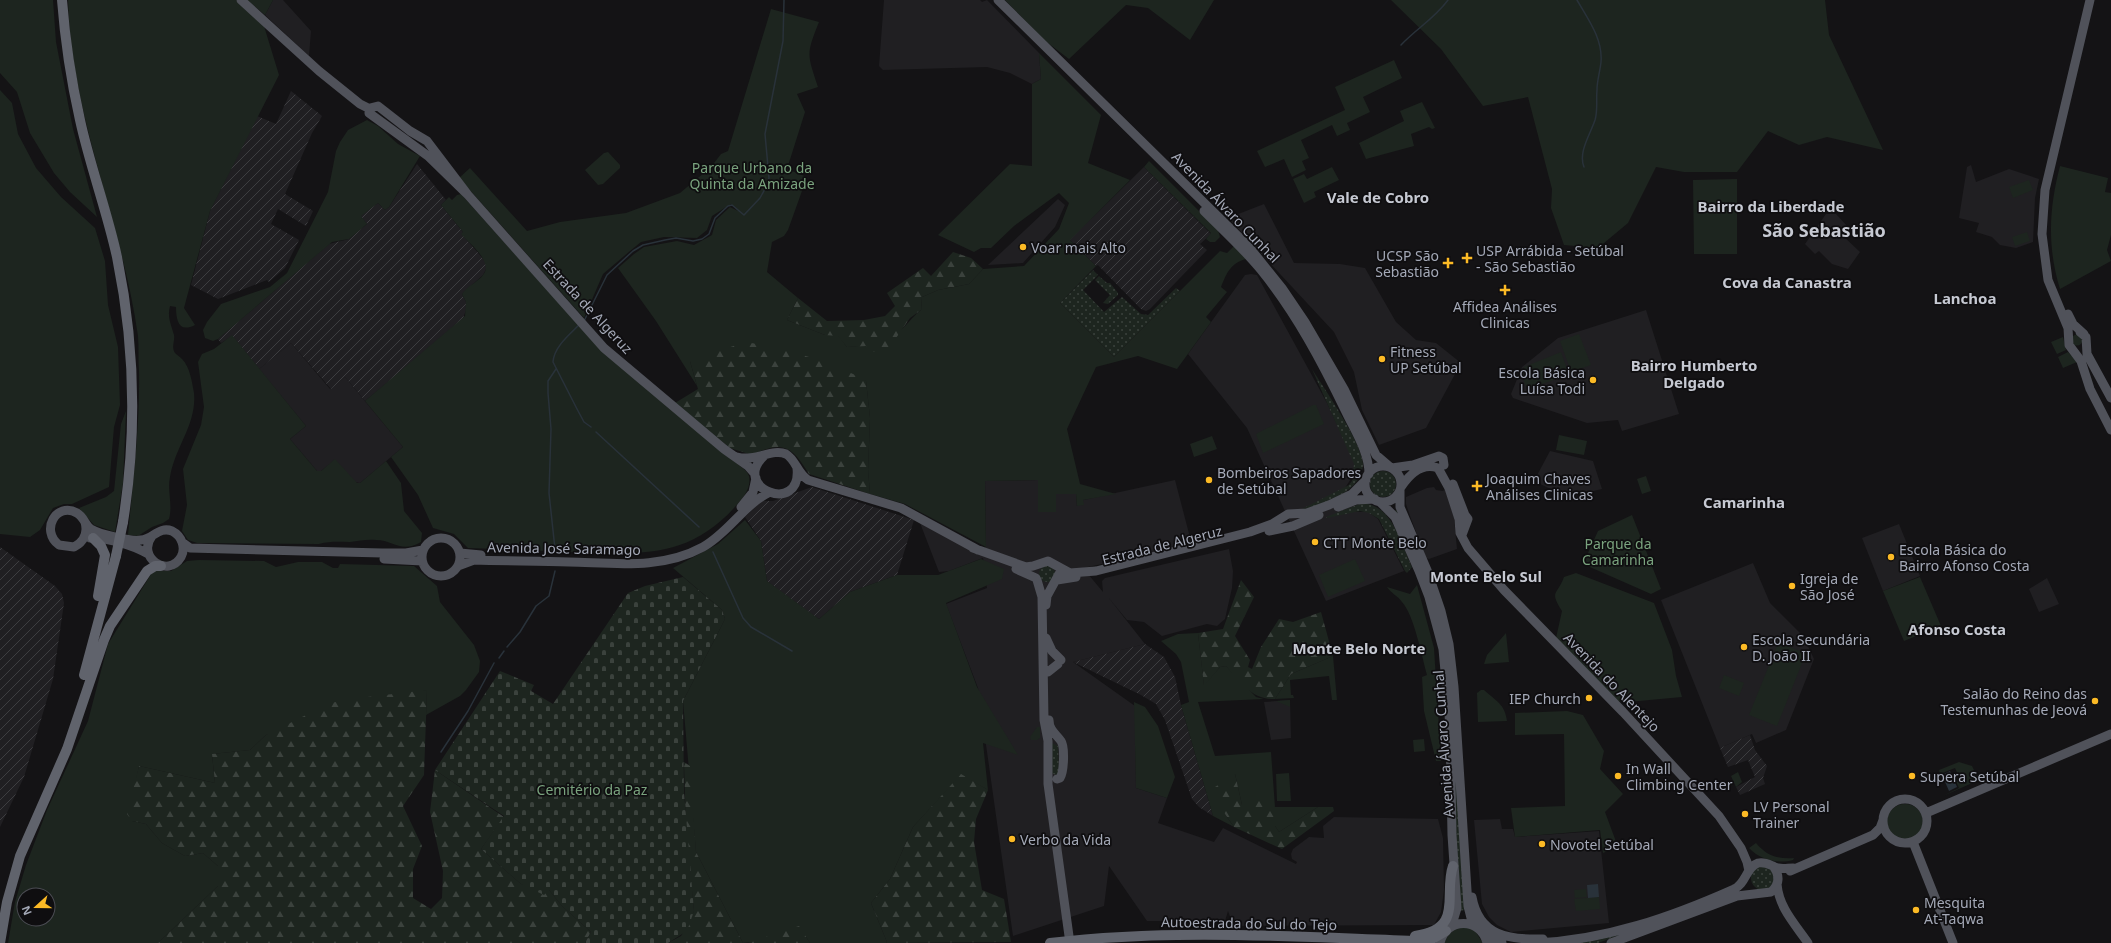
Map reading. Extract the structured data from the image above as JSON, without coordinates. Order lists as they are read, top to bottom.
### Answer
{
  "streets": {
    "highway": ["Autoestrada do Sul do Tejo"],
    "main road": [
      "Avenida Álvaro Cunhal",
      "Estrada de Algeruz",
      "Avenida José Saramago",
      "Avenida do Alentejo"
    ]
  },
  "crossings": [
    ["Avenida Álvaro Cunhal", "Estrada de Algeruz"],
    ["Avenida Álvaro Cunhal", "Autoestrada do Sul do Tejo"],
    ["Estrada de Algeruz", "Avenida José Saramago"]
  ],
  "districts": [
    "Vale de Cobro",
    "Bairro da Liberdade",
    "São Sebastião",
    "Cova da Canastra",
    "Lanchoa",
    "Bairro Humberto Delgado",
    "Camarinha",
    "Monte Belo Sul",
    "Afonso Costa",
    "Monte Belo Norte"
  ],
  "parks": ["Parque Urbano da Quinta da Amizade", "Parque da Camarinha", "Cemitério da Paz"],
  "places": {
    "other": [
      "Voar mais Alto",
      "Fitness UP Setúbal",
      "Escola Básica Luísa Todi",
      "Bombeiros Sapadores de Setúbal",
      "CTT Monte Belo",
      "Escola Básica do Bairro Afonso Costa",
      "Igreja de São José",
      "Escola Secundária D. João II",
      "IEP Church",
      "Salão do Reino das Testemunhas de Jeová",
      "In Wall Climbing Center",
      "Supera Setúbal",
      "LV Personal Trainer",
      "Verbo da Vida",
      "Novotel Setúbal",
      "Mesquita At-Taqwa"
    ],
    "health": [
      "USP Arrábida - Setúbal - São Sebastião",
      "UCSP São Sebastião",
      "Affidea Análises Clinicas",
      "Joaquim Chaves Análises Clinicas"
    ]
  },
  "north": "left"
}
